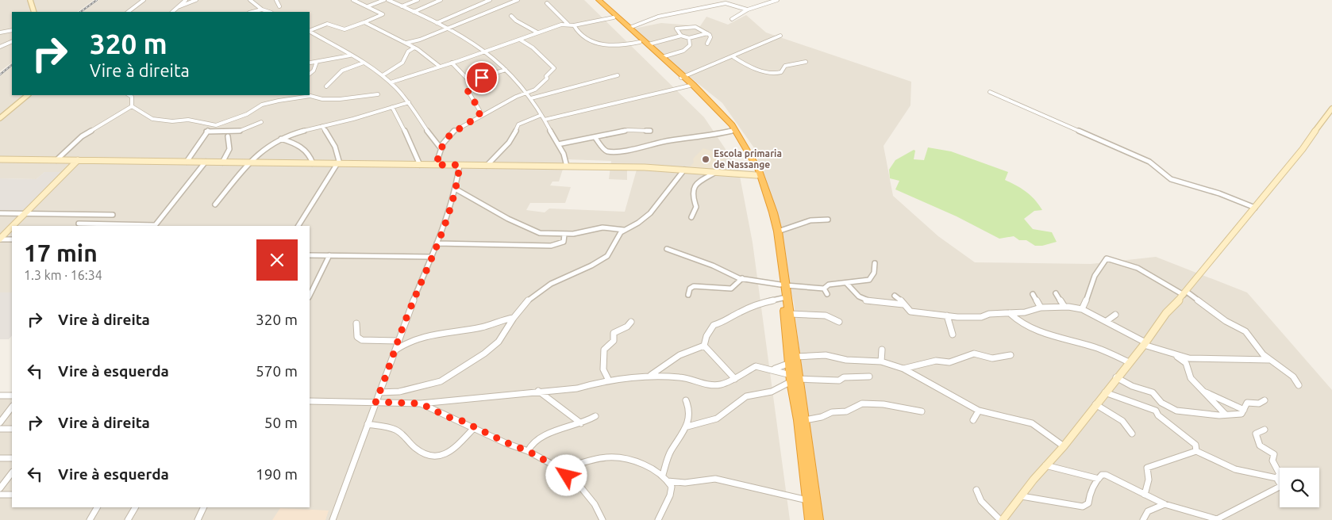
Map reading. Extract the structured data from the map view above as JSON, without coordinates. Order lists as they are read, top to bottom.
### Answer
{
  "places": ["Escola primaria de Nassange"],
  "page": {
    "turn": ["320 m", "Vire à direita"],
    "heading": ["17 min", "1.3 km · 16:34"],
    "list": [
      {
        "name": "Vire à direita",
        "value": "320 m"
      },
      {
        "name": "Vire à esquerda",
        "value": "570 m"
      },
      {
        "name": "Vire à direita",
        "value": "50 m"
      },
      {
        "name": "Vire à esquerda",
        "value": "190 m"
      }
    ]
  }
}
